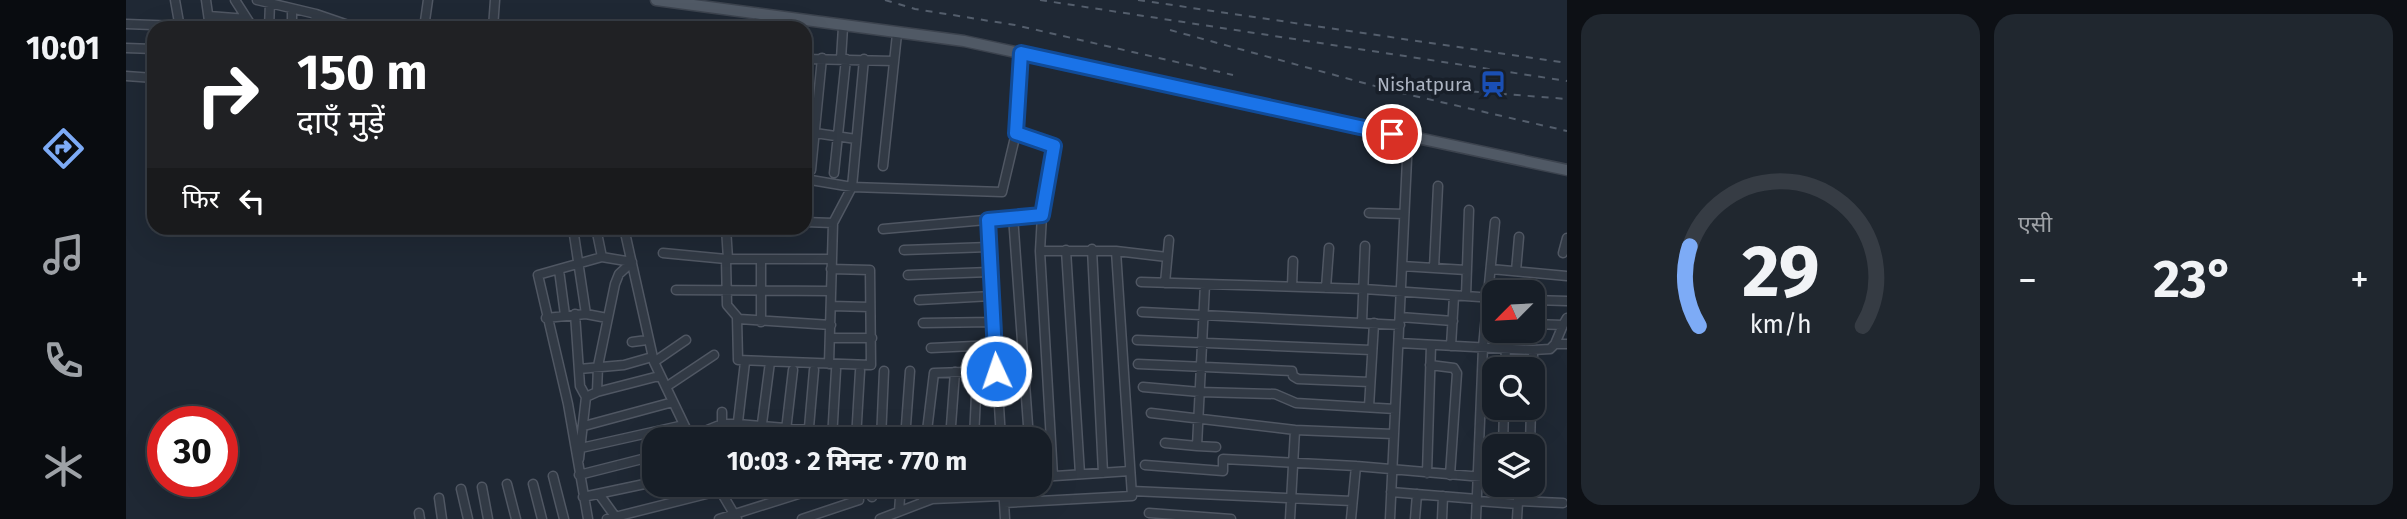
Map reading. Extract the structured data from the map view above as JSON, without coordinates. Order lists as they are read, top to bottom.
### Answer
{
  "places": {
    "station": ["Nishatpura"]
  },
  "north": "bottom left",
  "page": {
    "tabs": "10:01",
    "tile": "एसी",
    "turn": ["150 m", "दाएँ मुड़ें"],
    "then": "फिर",
    "heat": ["−", "23°", "+"],
    "limit": "30",
    "trip": "10:03 · 2 मिनट · 770 m",
    "gauge": ["29", "km/h"]
  }
}
